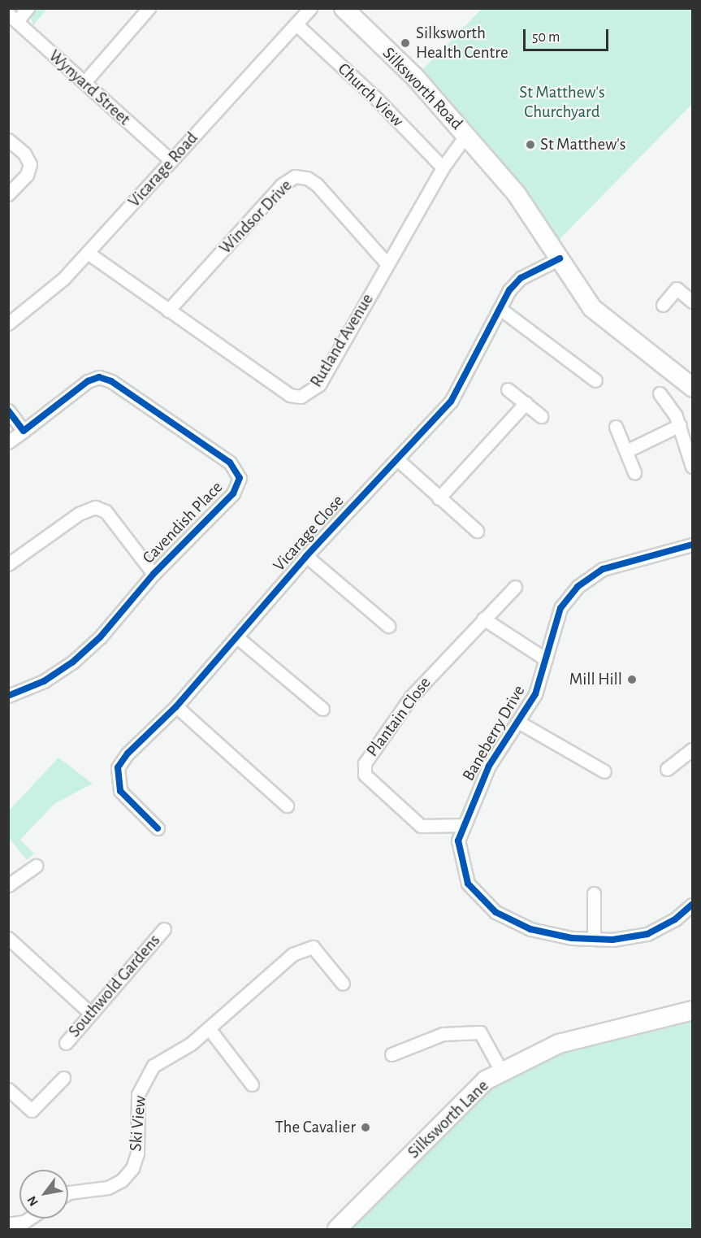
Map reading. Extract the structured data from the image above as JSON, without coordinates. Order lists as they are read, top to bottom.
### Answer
{
  "streets": {
    "street": [
      "Wynyard Street",
      "Silksworth Road",
      "Church View",
      "Vicarage Road",
      "Windsor Drive",
      "Rutland Avenue",
      "Cavendish Place",
      "Vicarage Close",
      "Plantain Close",
      "Baneberry Drive",
      "Southwold Gardens",
      "Silksworth Lane",
      "Ski View"
    ]
  },
  "crossings": [
    ["Wynyard Street", "Vicarage Road"],
    ["Silksworth Road", "Rutland Avenue"],
    ["Silksworth Road", "Vicarage Close"],
    ["Church View", "Vicarage Road"],
    ["Church View", "Rutland Avenue"],
    ["Vicarage Road", "Rutland Avenue"],
    ["Windsor Drive", "Rutland Avenue"],
    ["Plantain Close", "Baneberry Drive"]
  ],
  "parks": ["St Matthew's Churchyard"],
  "places": [
    "Silksworth Health Centre",
    "St Matthew's",
    "Mill Hill",
    "The Cavalier"
  ],
  "scale_bar": "50 m",
  "north": "bottom left"
}
